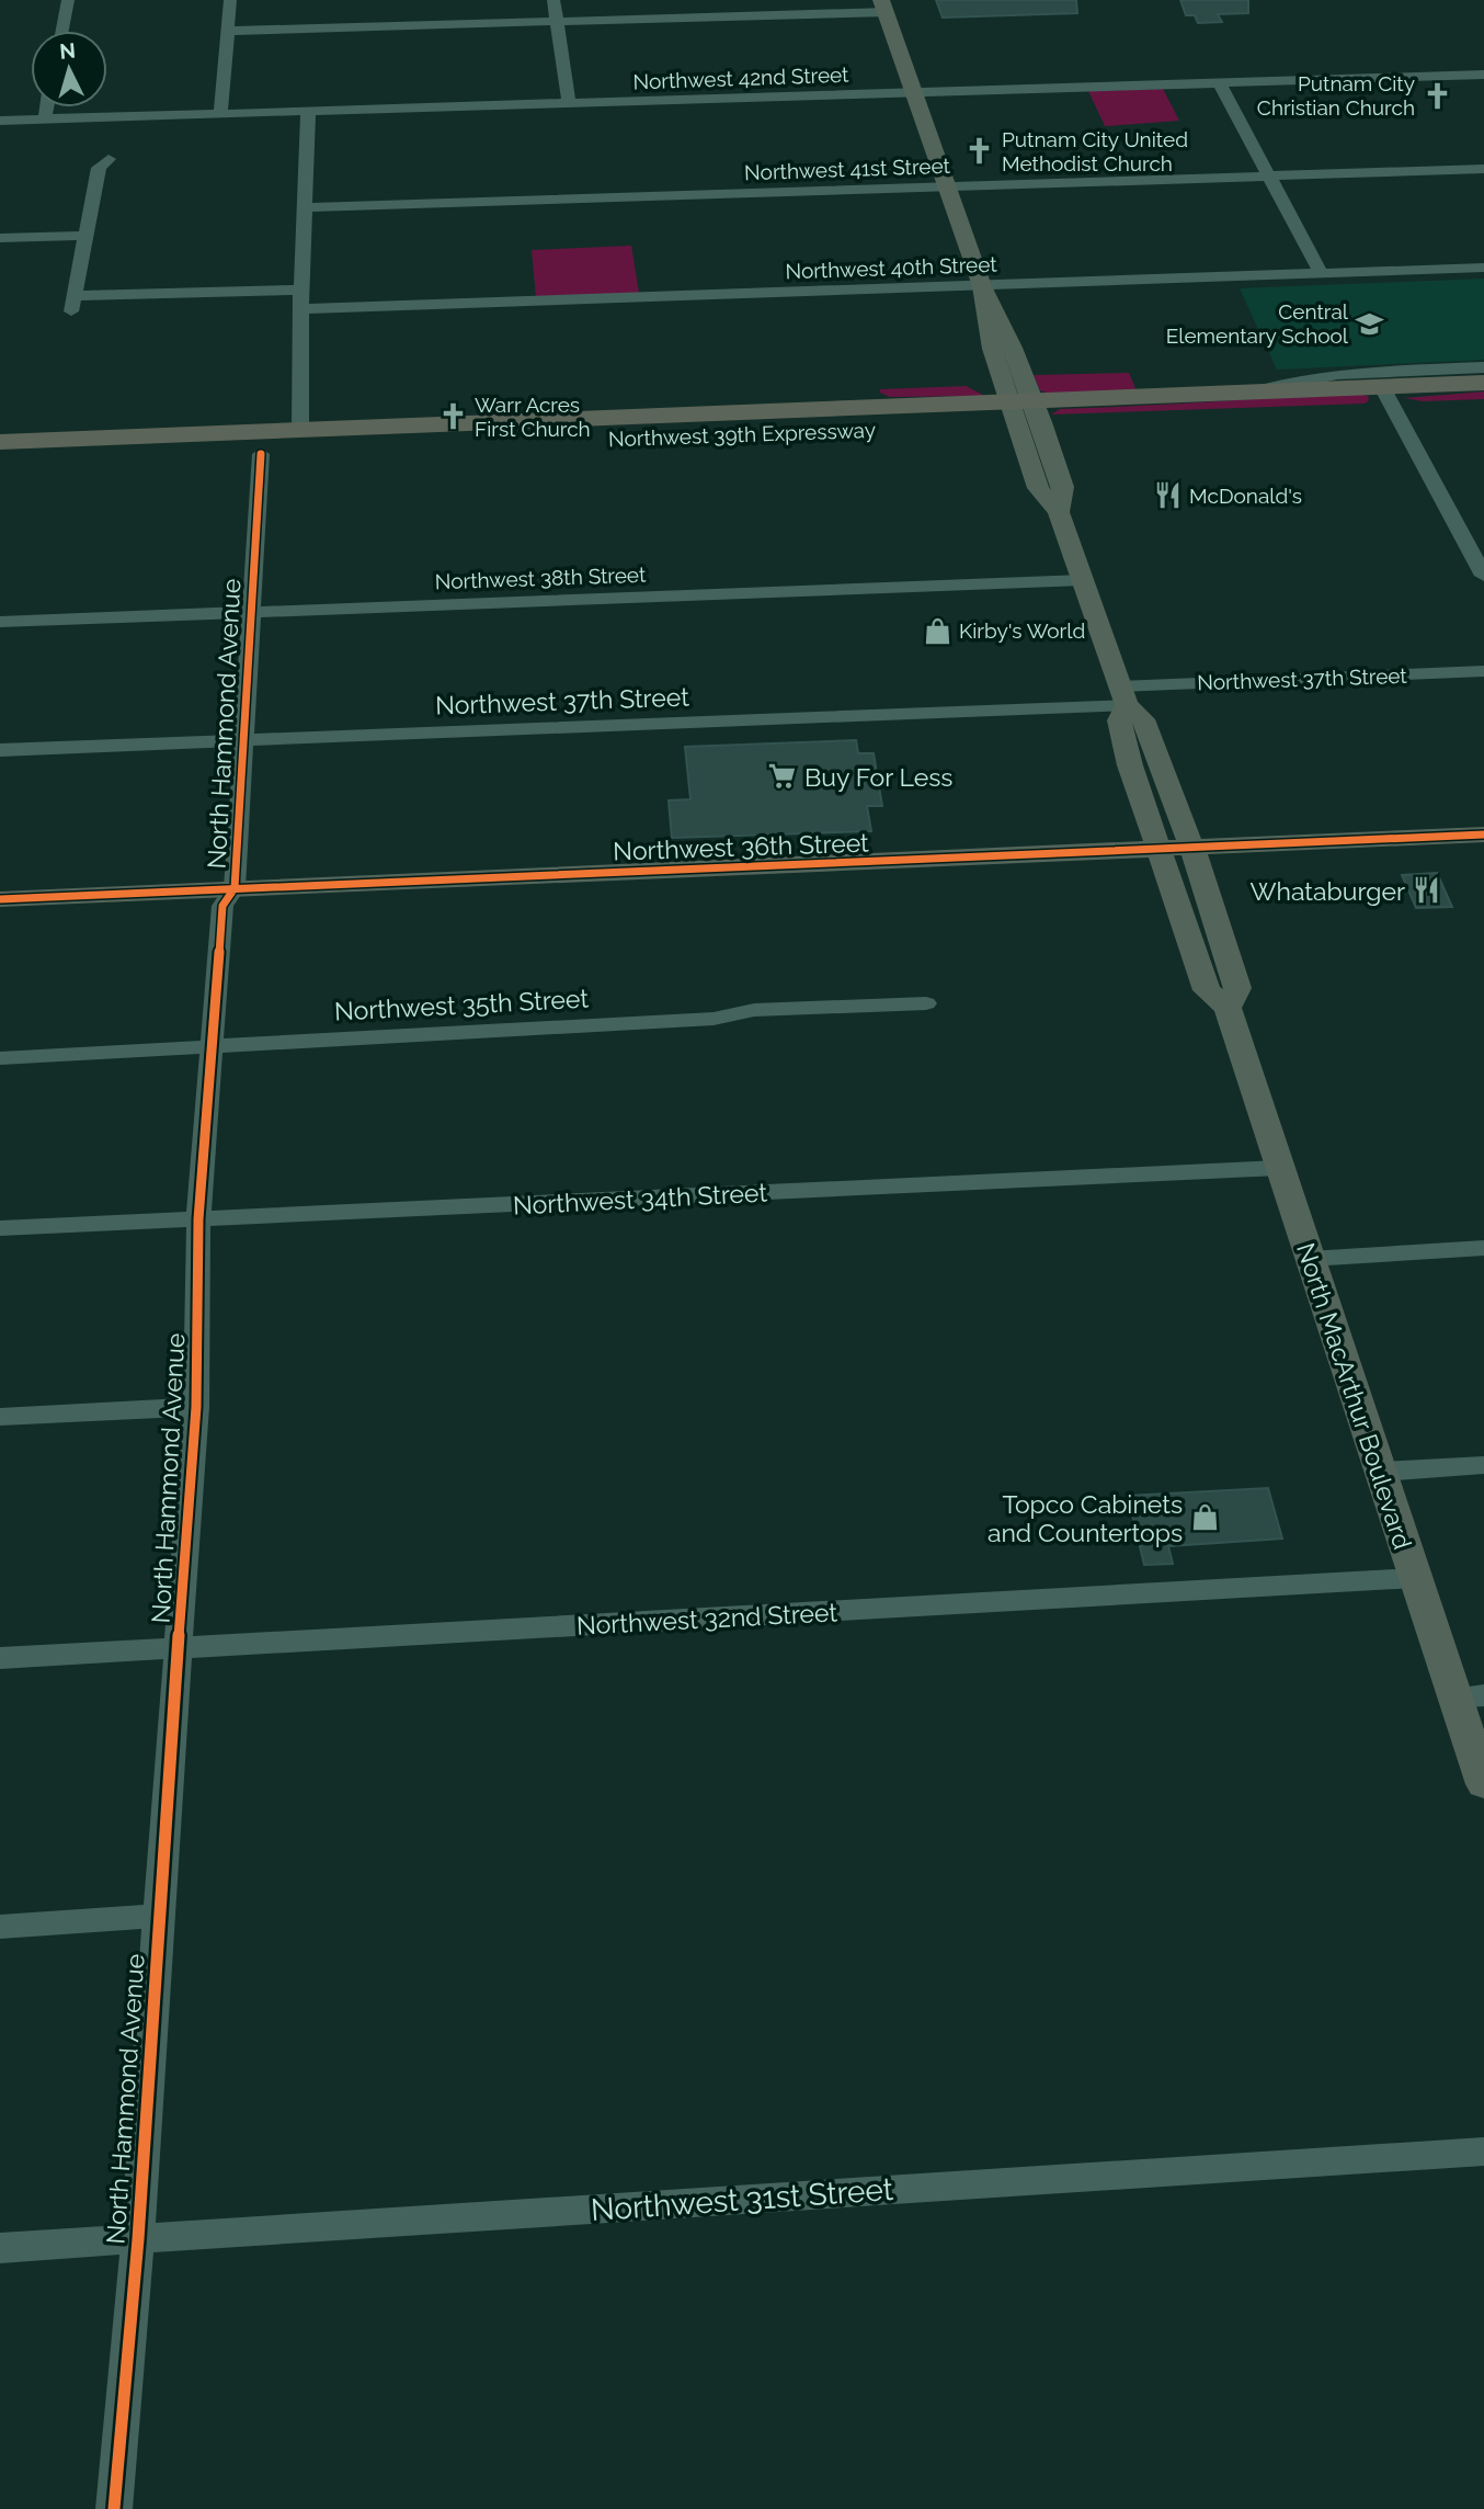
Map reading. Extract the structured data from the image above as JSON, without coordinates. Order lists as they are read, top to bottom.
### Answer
{
  "streets": {
    "highway": ["Northwest 39th Expressway"],
    "main road": ["Northwest 36th Street", "North MacArthur Boulevard"],
    "street": [
      "Northwest 42nd Street",
      "Northwest 41st Street",
      "Northwest 40th Street",
      "Northwest 38th Street",
      "Northwest 37th Street",
      "North Hammond Avenue",
      "Northwest 35th Street",
      "Northwest 34th Street",
      "Northwest 32nd Street",
      "Northwest 31st Street"
    ]
  },
  "crossings": [
    ["Northwest 42nd Street", "North MacArthur Boulevard"],
    ["Northwest 41st Street", "North MacArthur Boulevard"],
    ["Northwest 40th Street", "North MacArthur Boulevard"],
    ["Northwest 39th Expressway", "North Hammond Avenue"],
    ["Northwest 39th Expressway", "North MacArthur Boulevard"],
    ["Northwest 38th Street", "North Hammond Avenue"],
    ["Northwest 38th Street", "North MacArthur Boulevard"],
    ["Northwest 37th Street", "North Hammond Avenue"],
    ["Northwest 37th Street", "North MacArthur Boulevard"],
    ["North Hammond Avenue", "Northwest 36th Street"],
    ["North Hammond Avenue", "Northwest 35th Street"],
    ["North Hammond Avenue", "Northwest 34th Street"],
    ["North Hammond Avenue", "Northwest 32nd Street"],
    ["North Hammond Avenue", "Northwest 31st Street"],
    ["Northwest 36th Street", "North MacArthur Boulevard"],
    ["Northwest 34th Street", "North MacArthur Boulevard"],
    ["North MacArthur Boulevard", "Northwest 32nd Street"]
  ],
  "places": {
    "church": ["Putnam City Christian Church", "Putnam City United Methodist Church", "Warr Acres First Church"],
    "school or university": ["Central Elementary School"],
    "restaurant": ["McDonald's", "Whataburger"],
    "shop": ["Kirby's World", "Topco Cabinets and Countertops"],
    "supermarket": ["Buy For Less"]
  },
  "north": "top"
}
